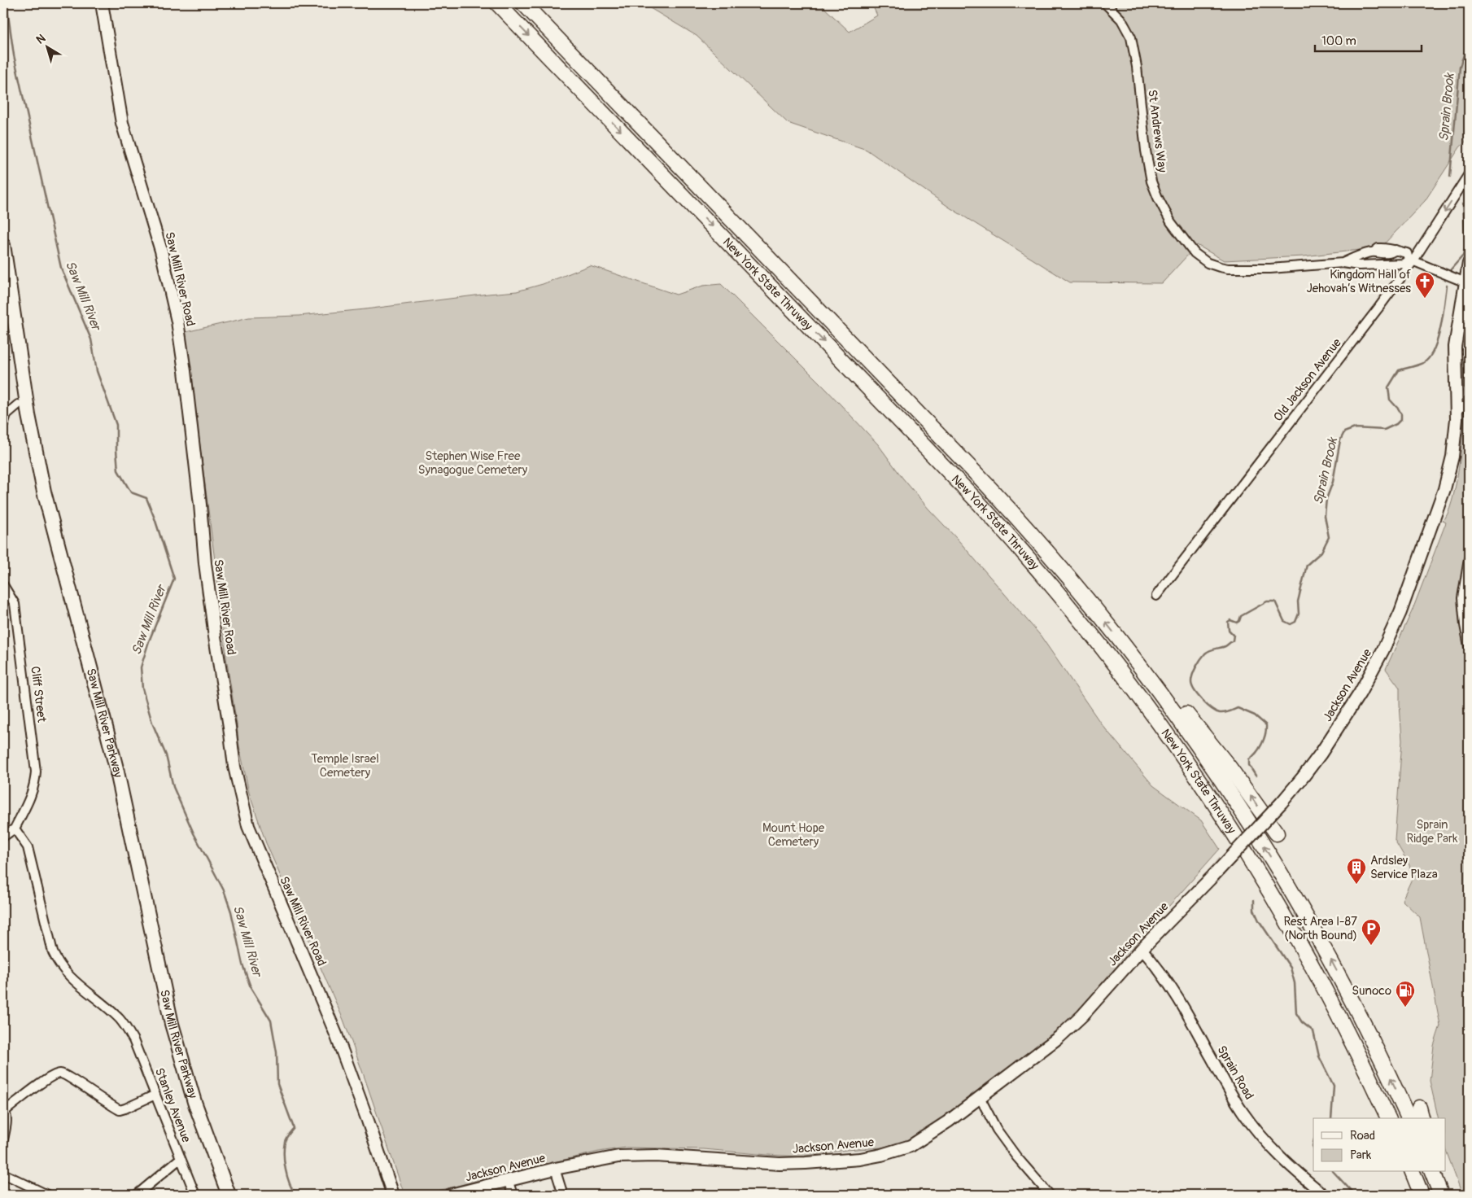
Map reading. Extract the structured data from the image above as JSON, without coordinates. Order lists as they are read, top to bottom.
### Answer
{
  "streets": {
    "highway": ["New York State Thruway", "Saw Mill River Parkway"],
    "main road": ["Saw Mill River Road", "Jackson Avenue"],
    "street": [
      "St Andrews Way",
      "Old Jackson Avenue",
      "Cliff Street",
      "Sprain Road",
      "Stanley Avenue"
    ]
  },
  "crossings": [
    ["St Andrews Way", "Old Jackson Avenue"],
    ["Jackson Avenue", "Sprain Road"],
    ["Cliff Street", "Stanley Avenue"]
  ],
  "water": ["Sprain Brook", "Saw Mill River"],
  "parks": [
    "Stephen Wise Free Synagogue Cemetery",
    "Temple Israel Cemetery",
    "Sprain Ridge Park",
    "Mount Hope Cemetery"
  ],
  "places": {
    "church": ["Kingdom Hall of Jehovah’s Witnesses"],
    "building": ["Ardsley Service Plaza"],
    "parking": ["Rest Area I-87 (North Bound)"],
    "fuel station": ["Sunoco"]
  },
  "legend": ["Road", "Park"],
  "scale_bar": "100 m",
  "north": "top left"
}
